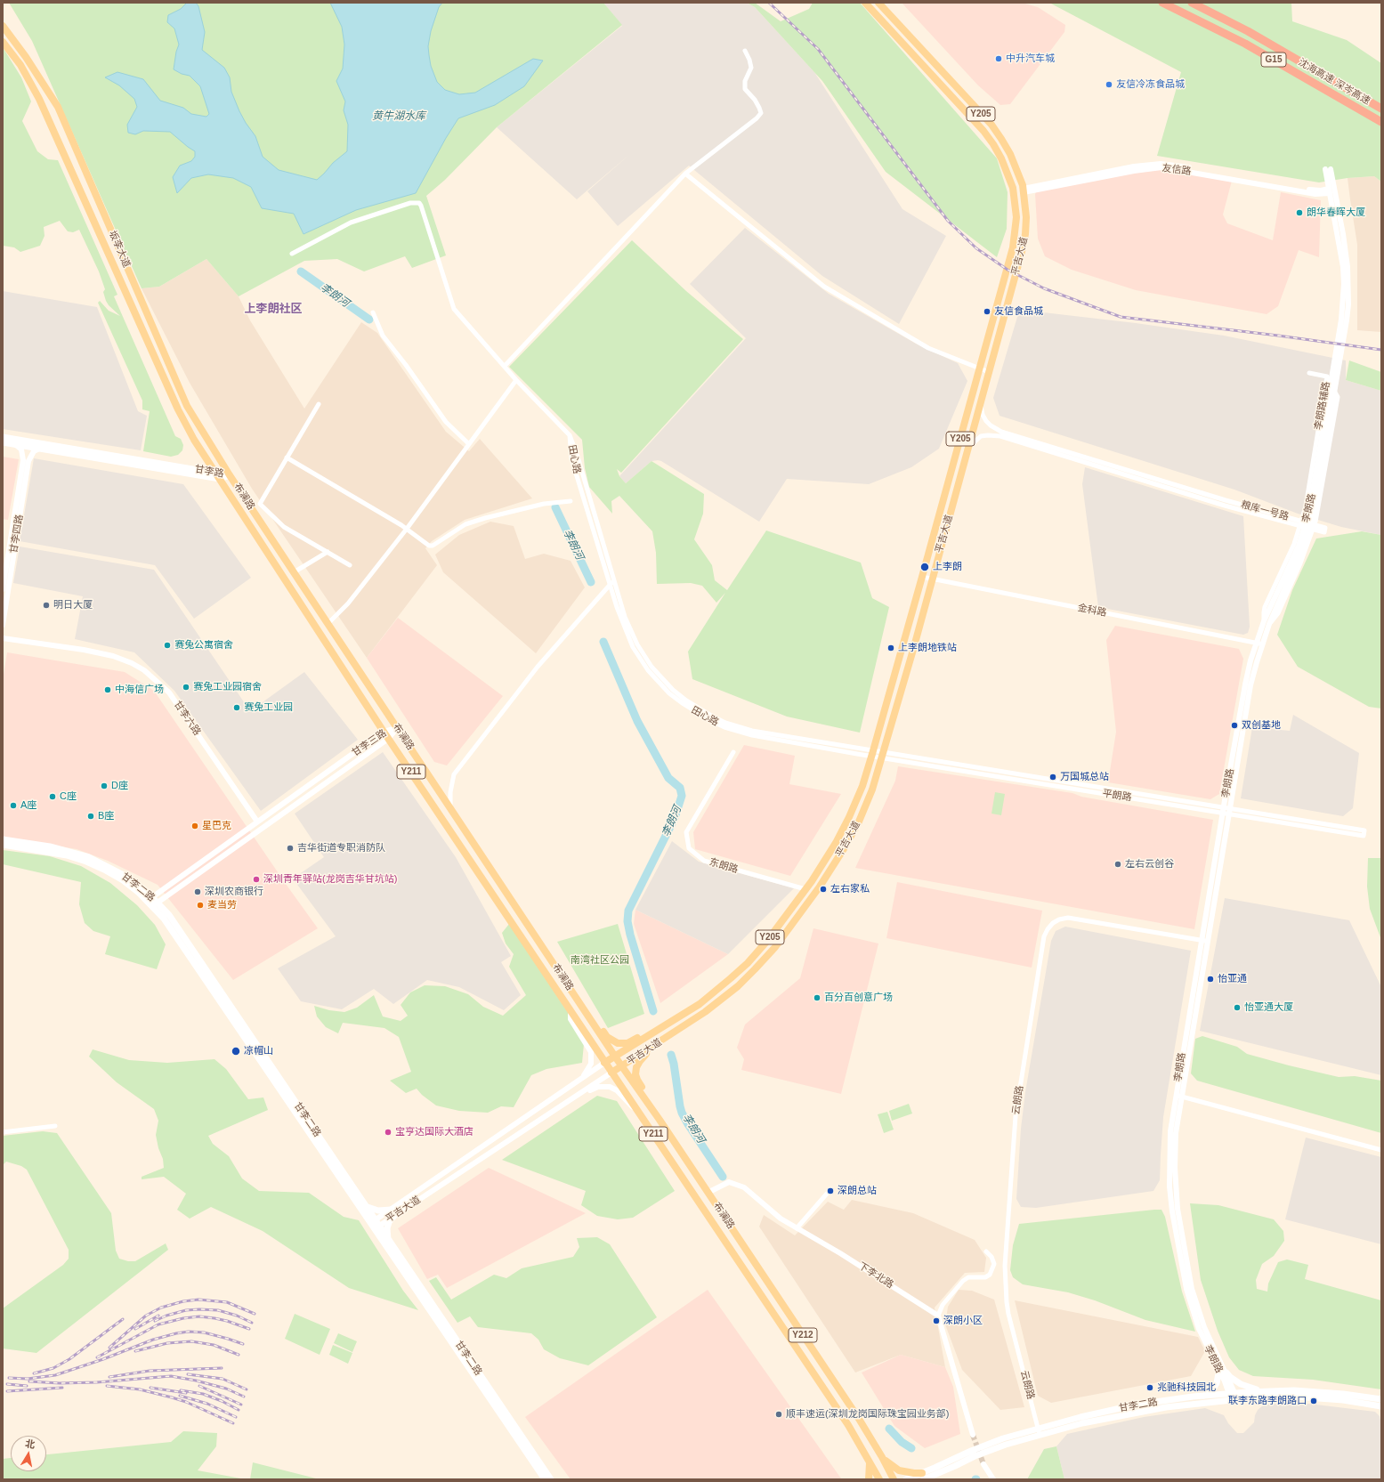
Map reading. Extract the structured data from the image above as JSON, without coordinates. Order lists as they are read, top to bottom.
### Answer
{
  "streets": {
    "highway": ["G15", "沈海高速 深岑高速"],
    "main road": [
      "Y205",
      "坂李大道",
      "平吉大道",
      "甘李路",
      "布澜路",
      "Y211",
      "甘李二路",
      "Y212"
    ],
    "street": [
      "友信路",
      "李朗路辅路",
      "田心路",
      "李朗路",
      "粮库一号路",
      "甘李四路",
      "金科路",
      "甘李六路",
      "甘李三路",
      "平朗路",
      "东朗路",
      "云朗路",
      "下李北路"
    ]
  },
  "crossings": [
    ["友信路", "平吉大道"],
    ["友信路", "李朗路"],
    ["坂李大道", "甘李路"],
    ["坂李大道", "布澜路"],
    ["平吉大道", "田心路"],
    ["平吉大道", "布澜路"],
    ["平吉大道", "粮库一号路"],
    ["平吉大道", "金科路"],
    ["平吉大道", "平朗路"],
    ["平吉大道", "东朗路"],
    ["平吉大道", "甘李二路"],
    ["李朗路辅路", "李朗路"],
    ["李朗路辅路", "粮库一号路"],
    ["田心路", "平朗路"],
    ["甘李路", "布澜路"],
    ["甘李路", "甘李四路"],
    ["布澜路", "甘李三路"],
    ["布澜路", "下李北路"],
    ["李朗路", "金科路"],
    ["李朗路", "平朗路"],
    ["李朗路", "甘李二路"],
    ["李朗路", "云朗路"],
    ["甘李三路", "甘李二路"],
    ["甘李二路", "云朗路"]
  ],
  "districts": ["上李朗社区"],
  "water": ["黄牛湖水库", "李朗河"],
  "parks": ["南湾社区公园"],
  "places": [
    "中升汽车城",
    "友信冷冻食品城",
    "朗华春晖大厦",
    "友信食品城",
    "上李朗",
    "明日大厦",
    "赛兔公寓宿舍",
    "上李朗地铁站",
    "赛兔工业园宿舍",
    "中海信广场",
    "赛兔工业园",
    "双创基地",
    "万国城总站",
    "D座",
    "C座",
    "A座",
    "B座",
    "星巴克",
    "吉华街道专职消防队",
    "左右云创谷",
    "深圳青年驿站(龙岗吉华甘坑站)",
    "左右家私",
    "深圳农商银行",
    "麦当劳",
    "怡亚通",
    "百分百创意广场",
    "怡亚通大厦",
    "凉帽山",
    "宝亨达国际大酒店",
    "深朗总站",
    "深朗小区",
    "兆驰科技园北",
    "联李东路李朗路口",
    "顺丰速运(深圳龙岗国际珠宝园业务部)"
  ],
  "north": "top"
}
